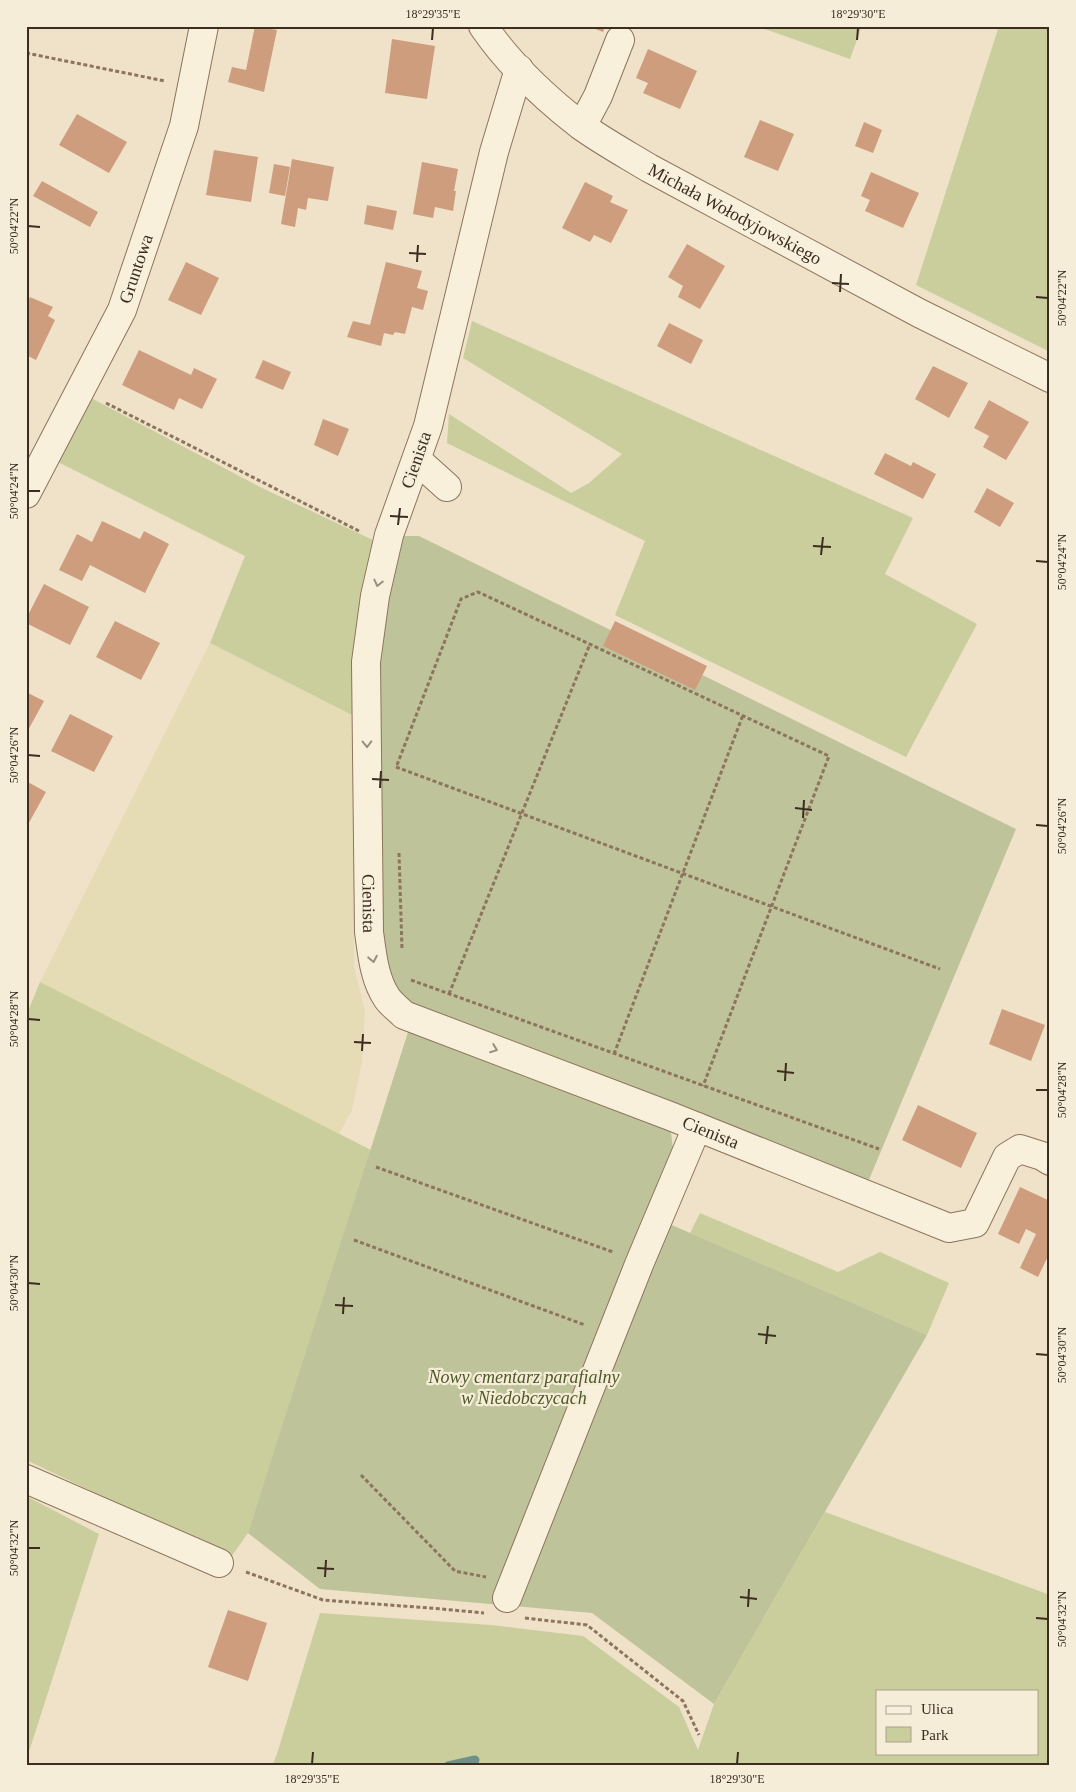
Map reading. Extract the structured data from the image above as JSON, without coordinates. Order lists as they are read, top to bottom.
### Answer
{
  "streets": {
    "street": ["Michała Wołodyjowskiego", "Gruntowa", "Cienista"]
  },
  "crossings": [
    ["Michała Wołodyjowskiego", "Cienista"]
  ],
  "one_way": ["Cienista"],
  "parks": ["Nowy cmentarz parafialny w Niedobczycach"],
  "legend": ["Ulica", "Park"],
  "coordinates": [
    "18°29'35\"E",
    "18°29'30\"E",
    "50°04'22\"N",
    "50°04'24\"N",
    "50°04'26\"N",
    "50°04'28\"N",
    "50°04'30\"N",
    "50°04'32\"N"
  ]
}
